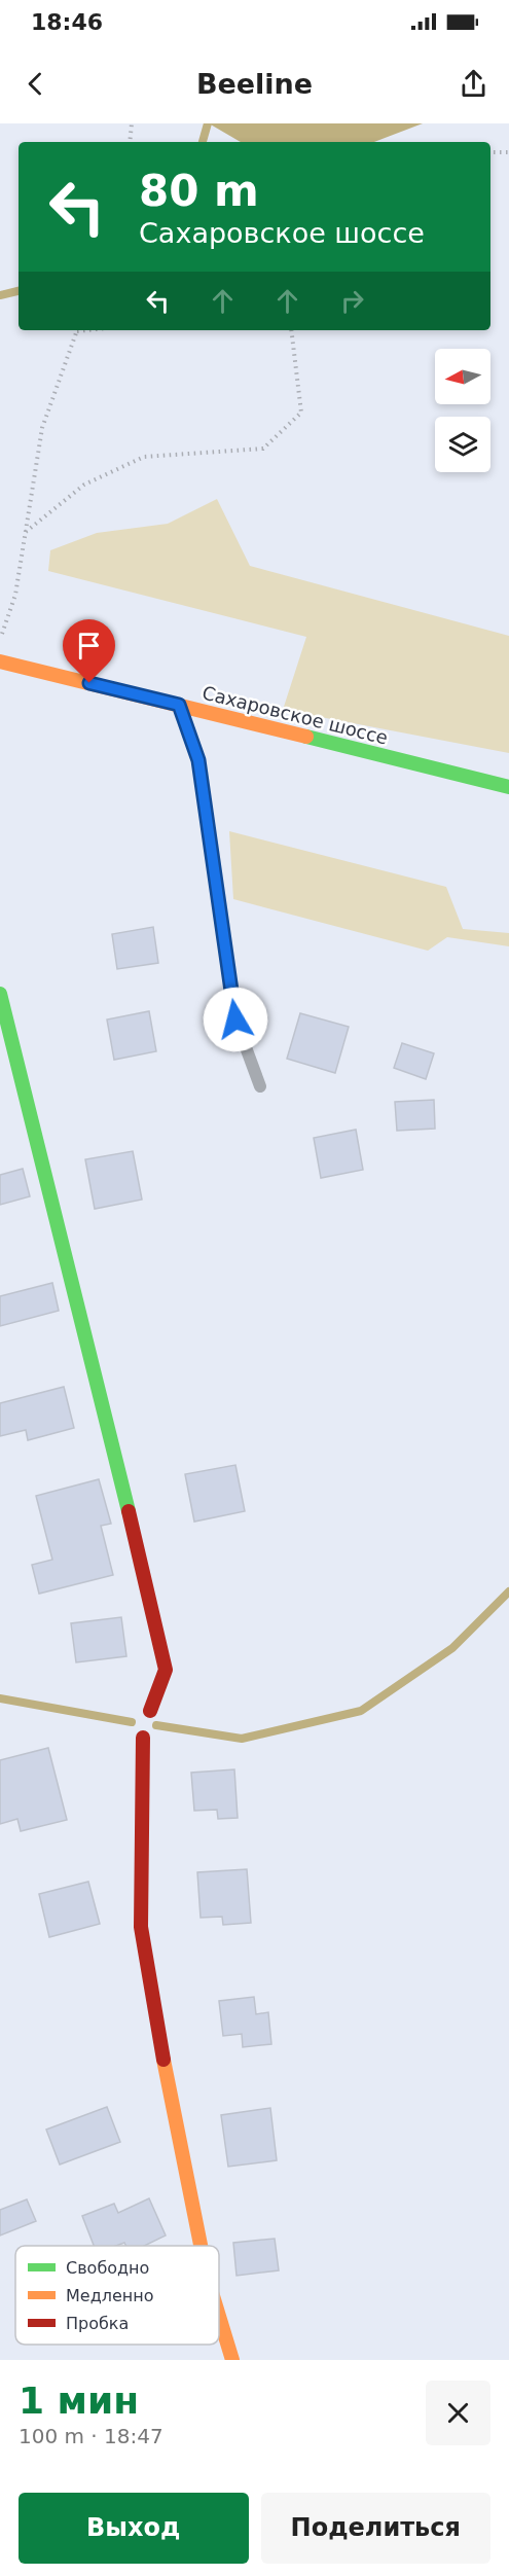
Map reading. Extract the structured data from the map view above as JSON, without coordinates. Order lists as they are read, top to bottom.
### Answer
{
  "streets": {
    "street": ["Сахаровское шоссе"]
  },
  "legend": ["Свободно", "Медленно", "Пробка"],
  "north": "left",
  "page": {
    "status": "18:46",
    "header": "Beeline",
    "turn": ["80 m", "Сахаровское шоссе"],
    "heading": ["1 мин", "100 m · 18:47"],
    "buttons": ["Выход", "Поделиться"]
  }
}
